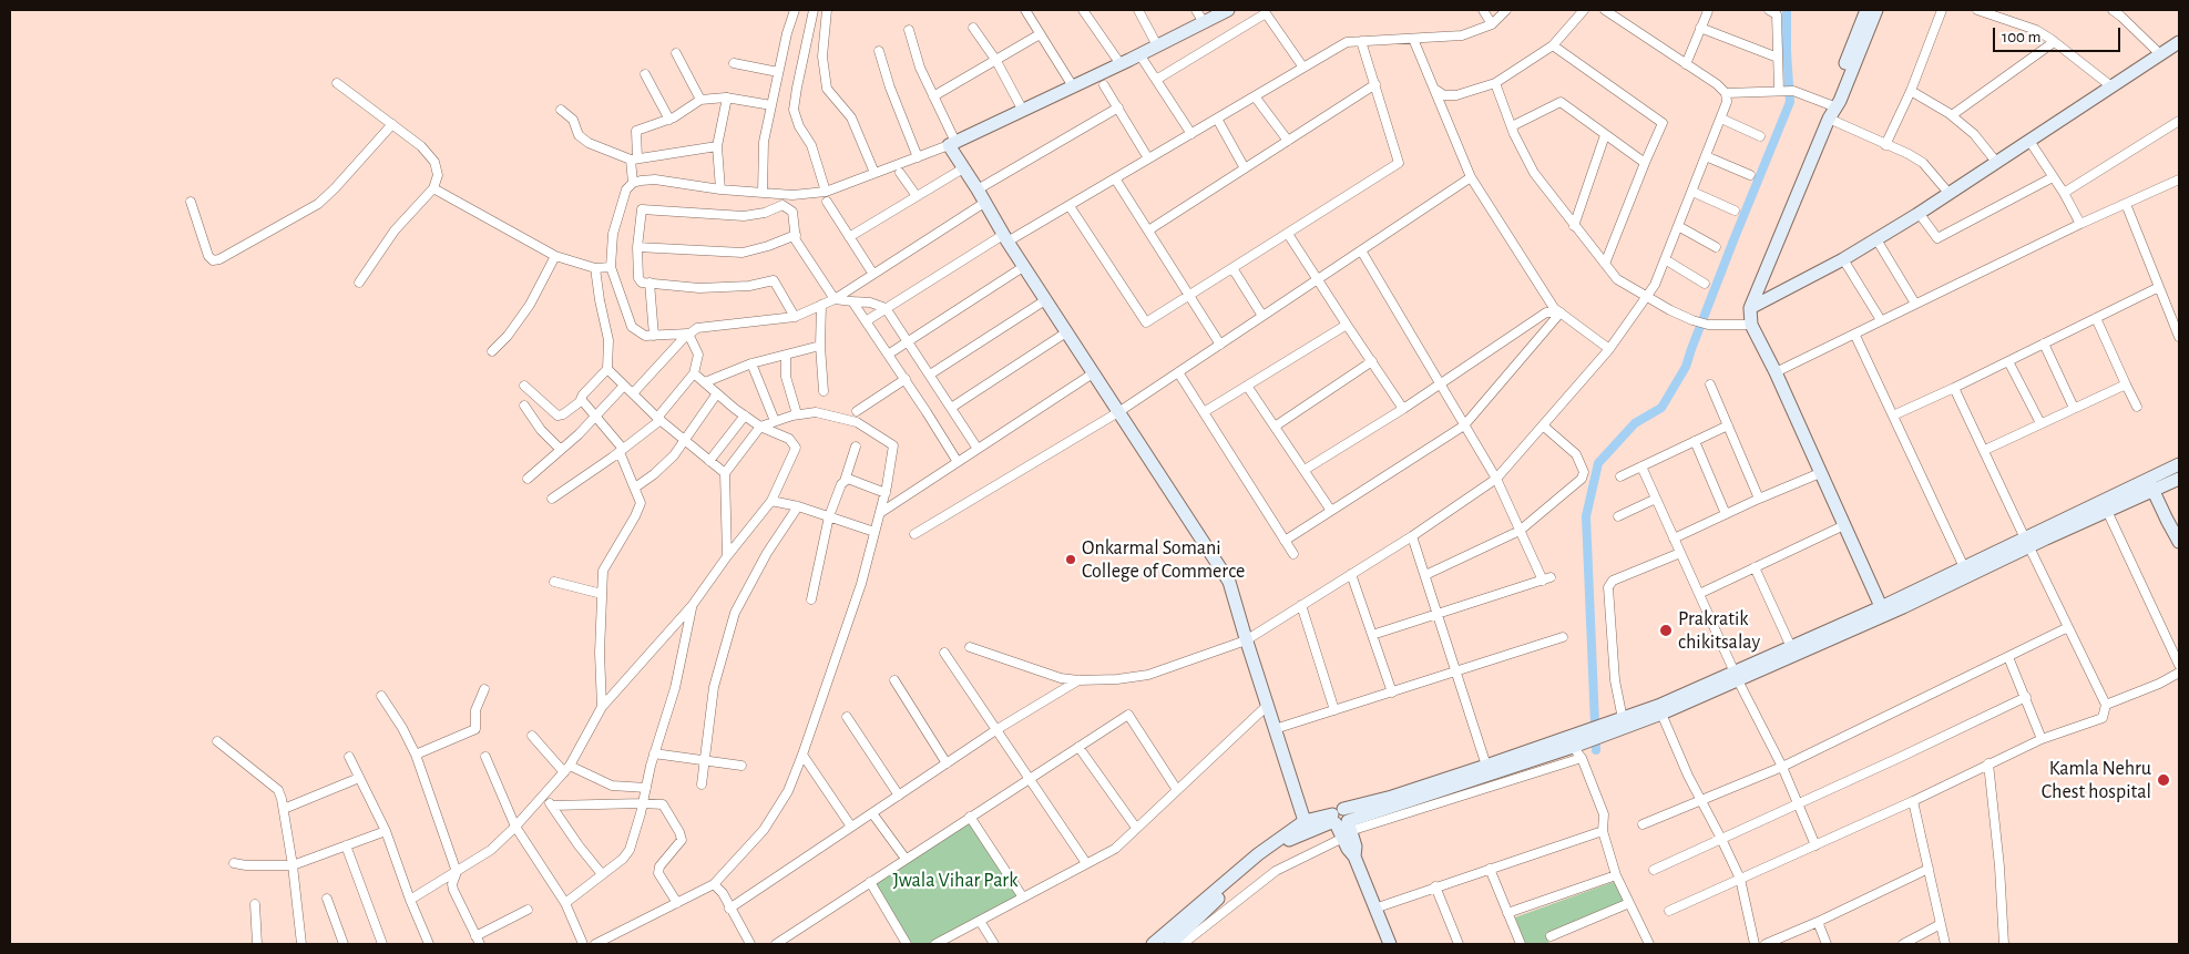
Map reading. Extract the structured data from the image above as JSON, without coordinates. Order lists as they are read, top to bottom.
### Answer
{
  "parks": ["Jwala Vihar Park"],
  "places": ["Onkarmal Somani College of Commerce", "Prakratik chikitsalay", "Kamla Nehru Chest hospital"],
  "scale_bar": "100 m"
}
